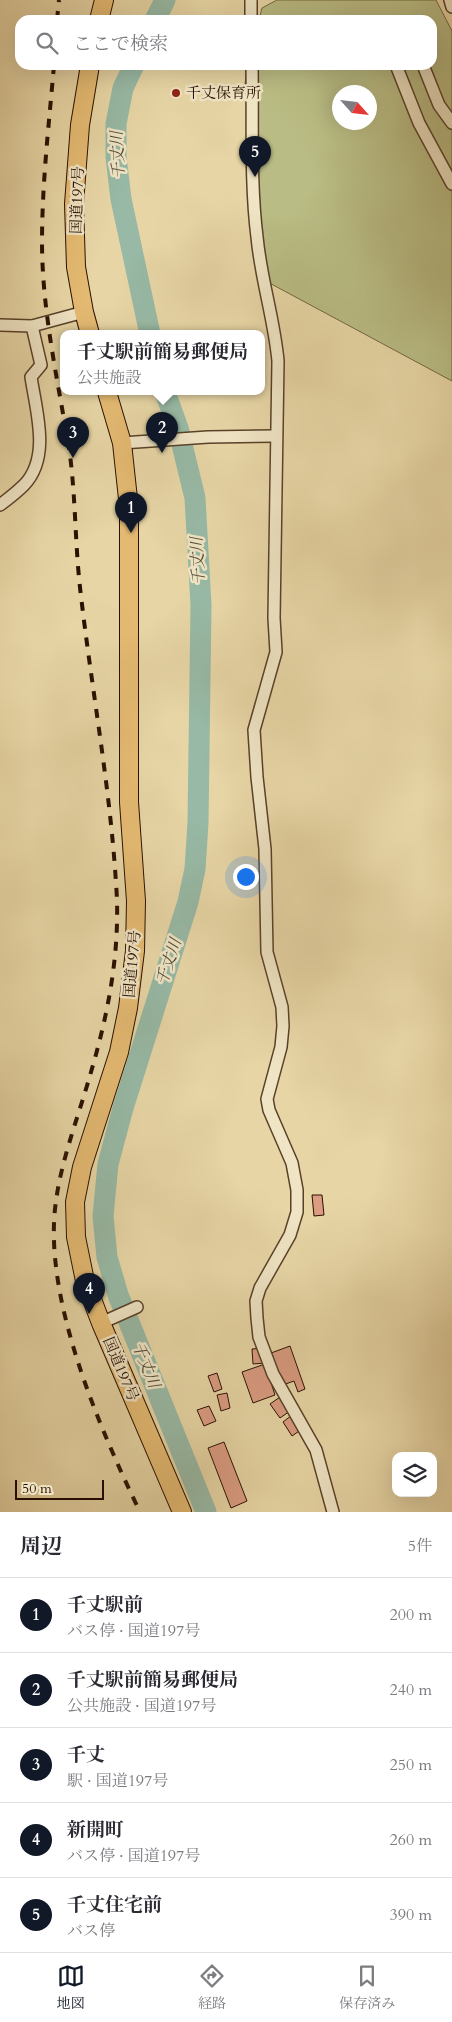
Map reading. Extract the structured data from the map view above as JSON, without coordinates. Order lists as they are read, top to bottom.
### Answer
{
  "streets": {
    "highway": ["国道197号"]
  },
  "water": ["千丈川"],
  "places": ["千丈保育所"],
  "scale_bar": "50 m",
  "north": "bottom right",
  "page": {
    "search": "ここで検索",
    "pins": [
      "5",
      "2",
      "3",
      "1",
      "4"
    ],
    "popup": ["千丈駅前簡易郵便局", "公共施設"],
    "scale": "50 m",
    "heading": ["周辺", "5件"],
    "list": [
      {
        "mark": "1",
        "name": "千丈駅前",
        "note": "バス停 · 国道197号",
        "value": "200 m"
      },
      {
        "mark": "2",
        "name": "千丈駅前簡易郵便局",
        "note": "公共施設 · 国道197号",
        "value": "240 m"
      },
      {
        "mark": "3",
        "name": "千丈",
        "note": "駅 · 国道197号",
        "value": "250 m"
      },
      {
        "mark": "4",
        "name": "新開町",
        "note": "バス停 · 国道197号",
        "value": "260 m"
      },
      {
        "mark": "5",
        "name": "千丈住宅前",
        "note": "バス停",
        "value": "390 m"
      }
    ],
    "nav": ["地図", "経路", "保存済み"]
  }
}
